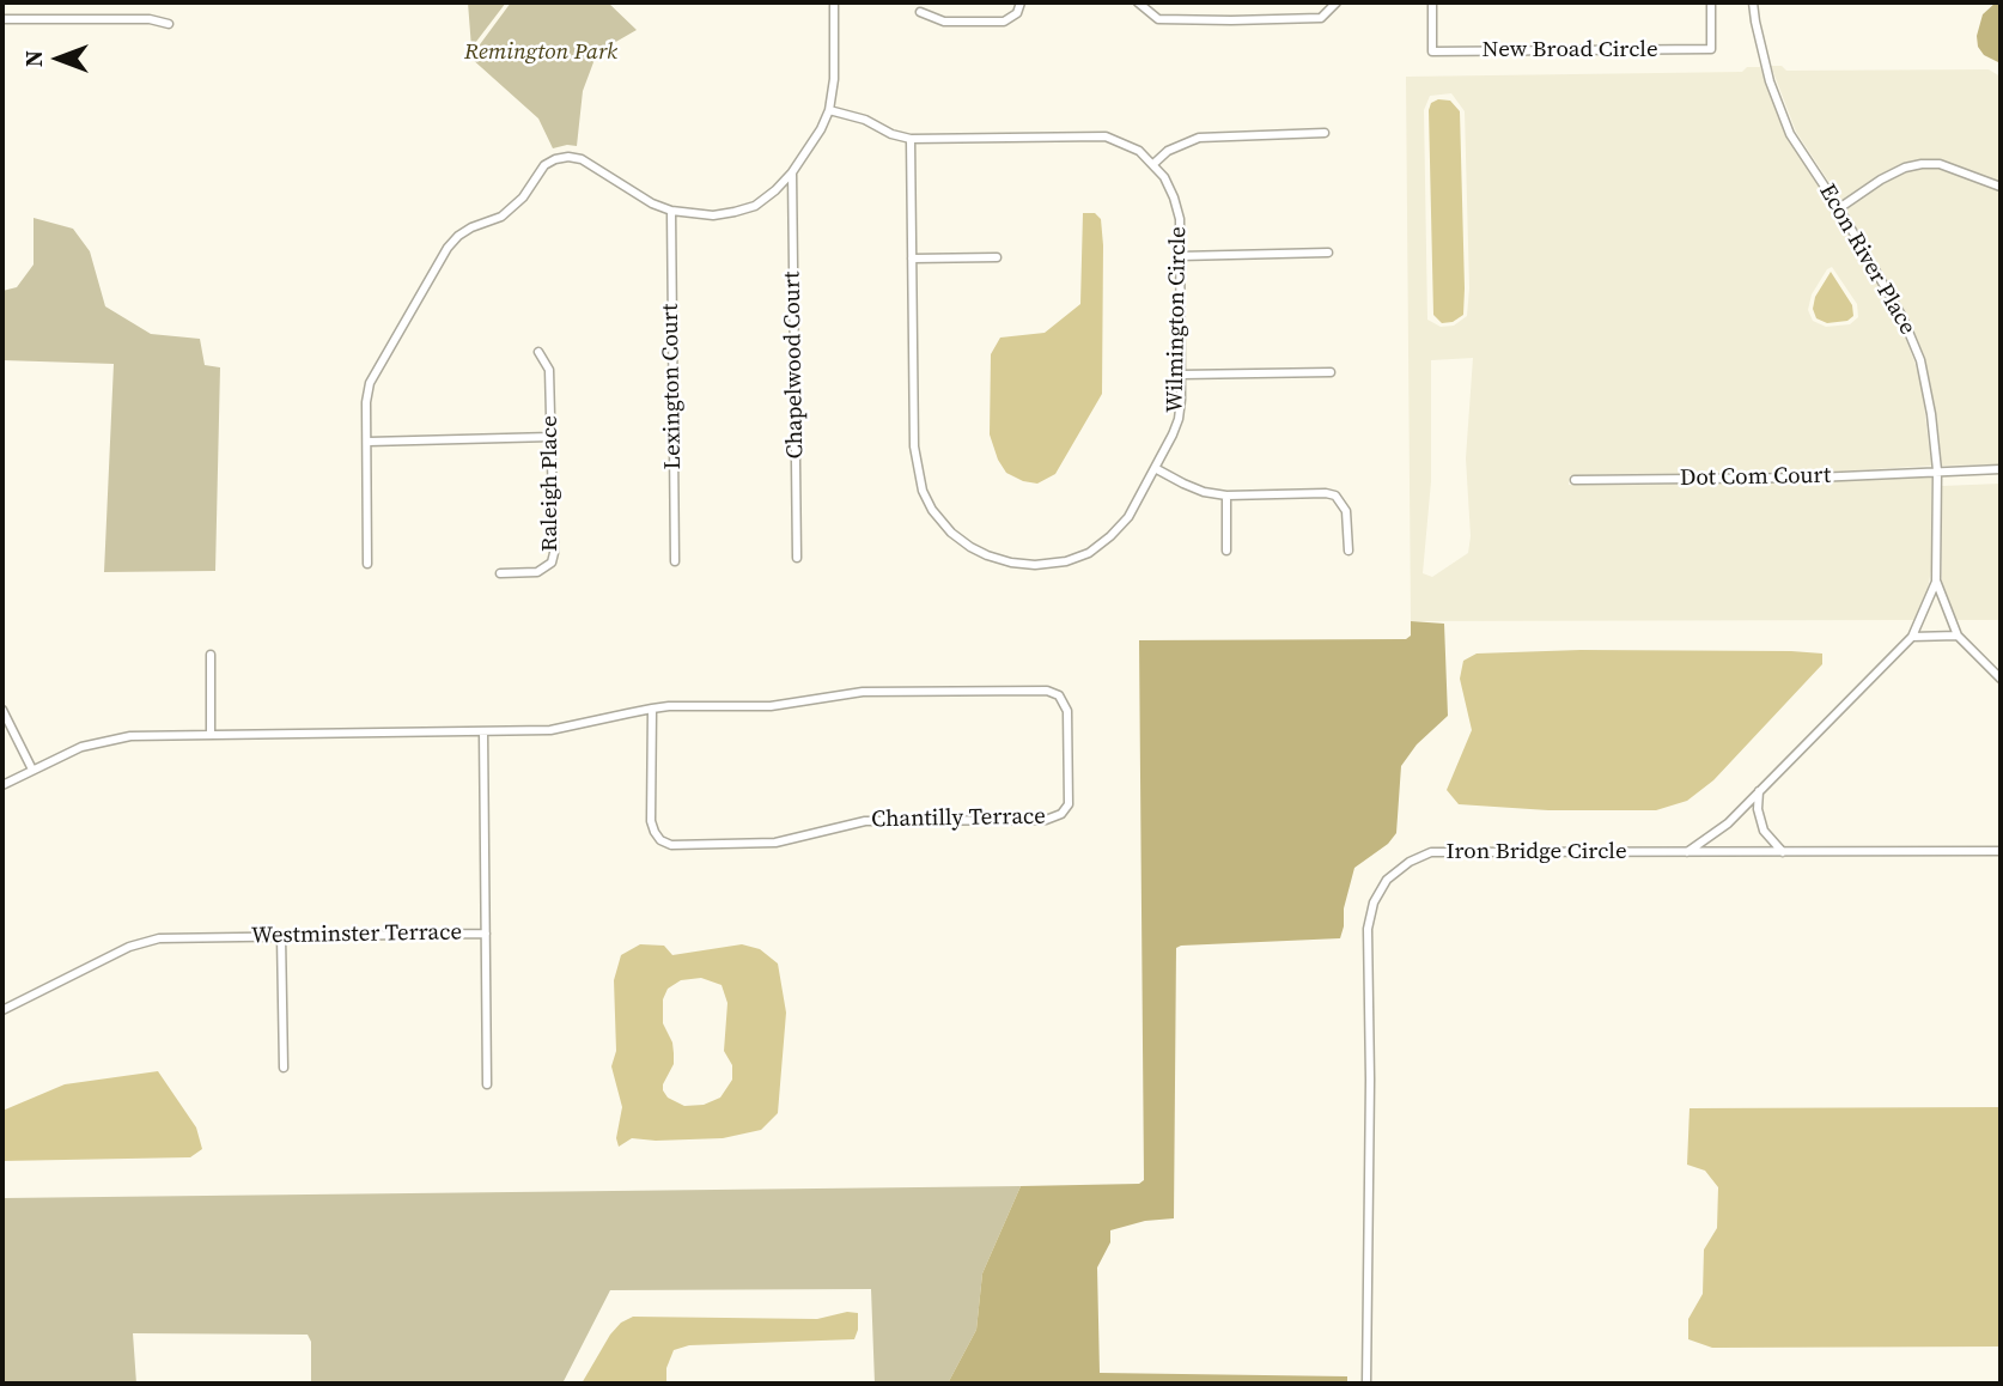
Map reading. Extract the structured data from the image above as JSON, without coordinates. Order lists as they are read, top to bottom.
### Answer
{
  "streets": {
    "street": [
      "New Broad Circle",
      "Econ River Place",
      "Wilmington Circle",
      "Chapelwood Court",
      "Lexington Court",
      "Dot Com Court",
      "Raleigh Place",
      "Chantilly Terrace",
      "Iron Bridge Circle",
      "Westminster Terrace"
    ]
  },
  "crossings": [
    ["Econ River Place", "Dot Com Court"],
    ["Chantilly Terrace", "Westminster Terrace"]
  ],
  "parks": ["Remington Park"],
  "north": "left"
}
